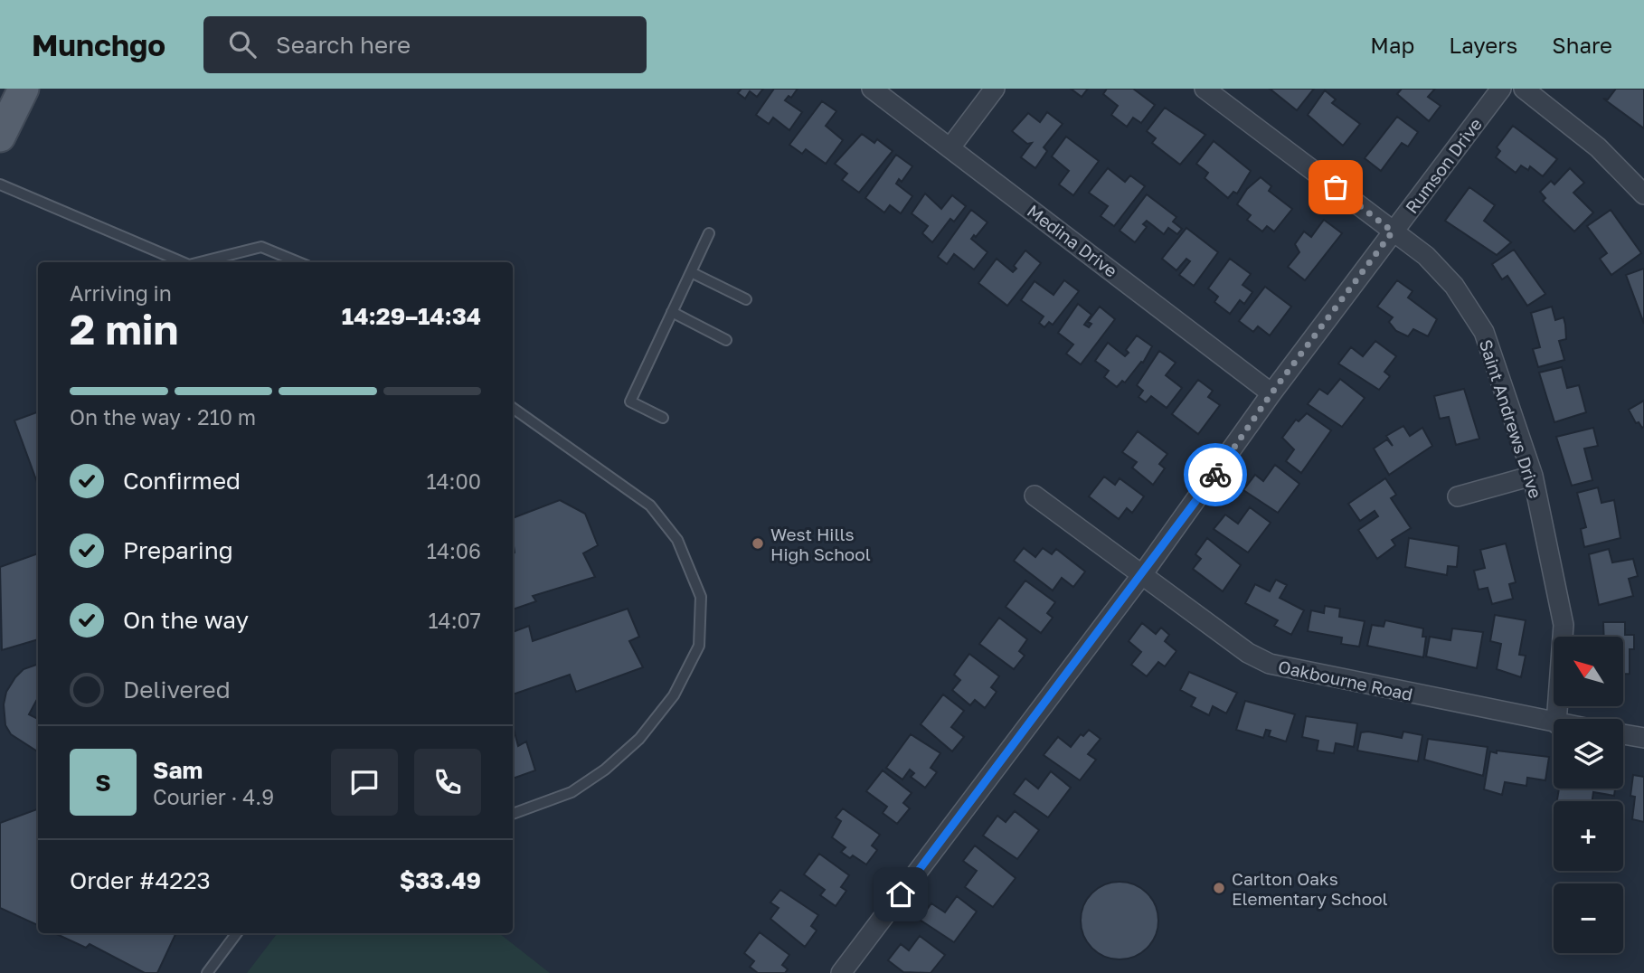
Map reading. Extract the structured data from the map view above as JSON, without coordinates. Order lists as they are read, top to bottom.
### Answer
{
  "streets": {
    "street": [
      "Rumson Drive",
      "Medina Drive",
      "Saint Andrews Drive",
      "Oakbourne Road"
    ]
  },
  "crossings": [
    ["Rumson Drive", "Medina Drive"],
    ["Rumson Drive", "Saint Andrews Drive"],
    ["Rumson Drive", "Oakbourne Road"]
  ],
  "places": ["West Hills High School", "Carlton Oaks Elementary School"],
  "north": "top left",
  "page": {
    "header": "Munchgo",
    "search": "Search here",
    "nav": ["Map", "Layers", "Share"],
    "heading": ["2 min", "Arriving in", "14:29–14:34"],
    "panel": [
      "Sam",
      "Courier · 4.9",
      "Order #4223",
      "$33.49"
    ],
    "bar": "On the way · 210 m",
    "list": [
      ["Confirmed", "14:00"],
      ["Preparing", "14:06"],
      ["On the way", "14:07"],
      "Delivered"
    ],
    "map_buttons": ["+", "−"],
    "round": "S"
  }
}
